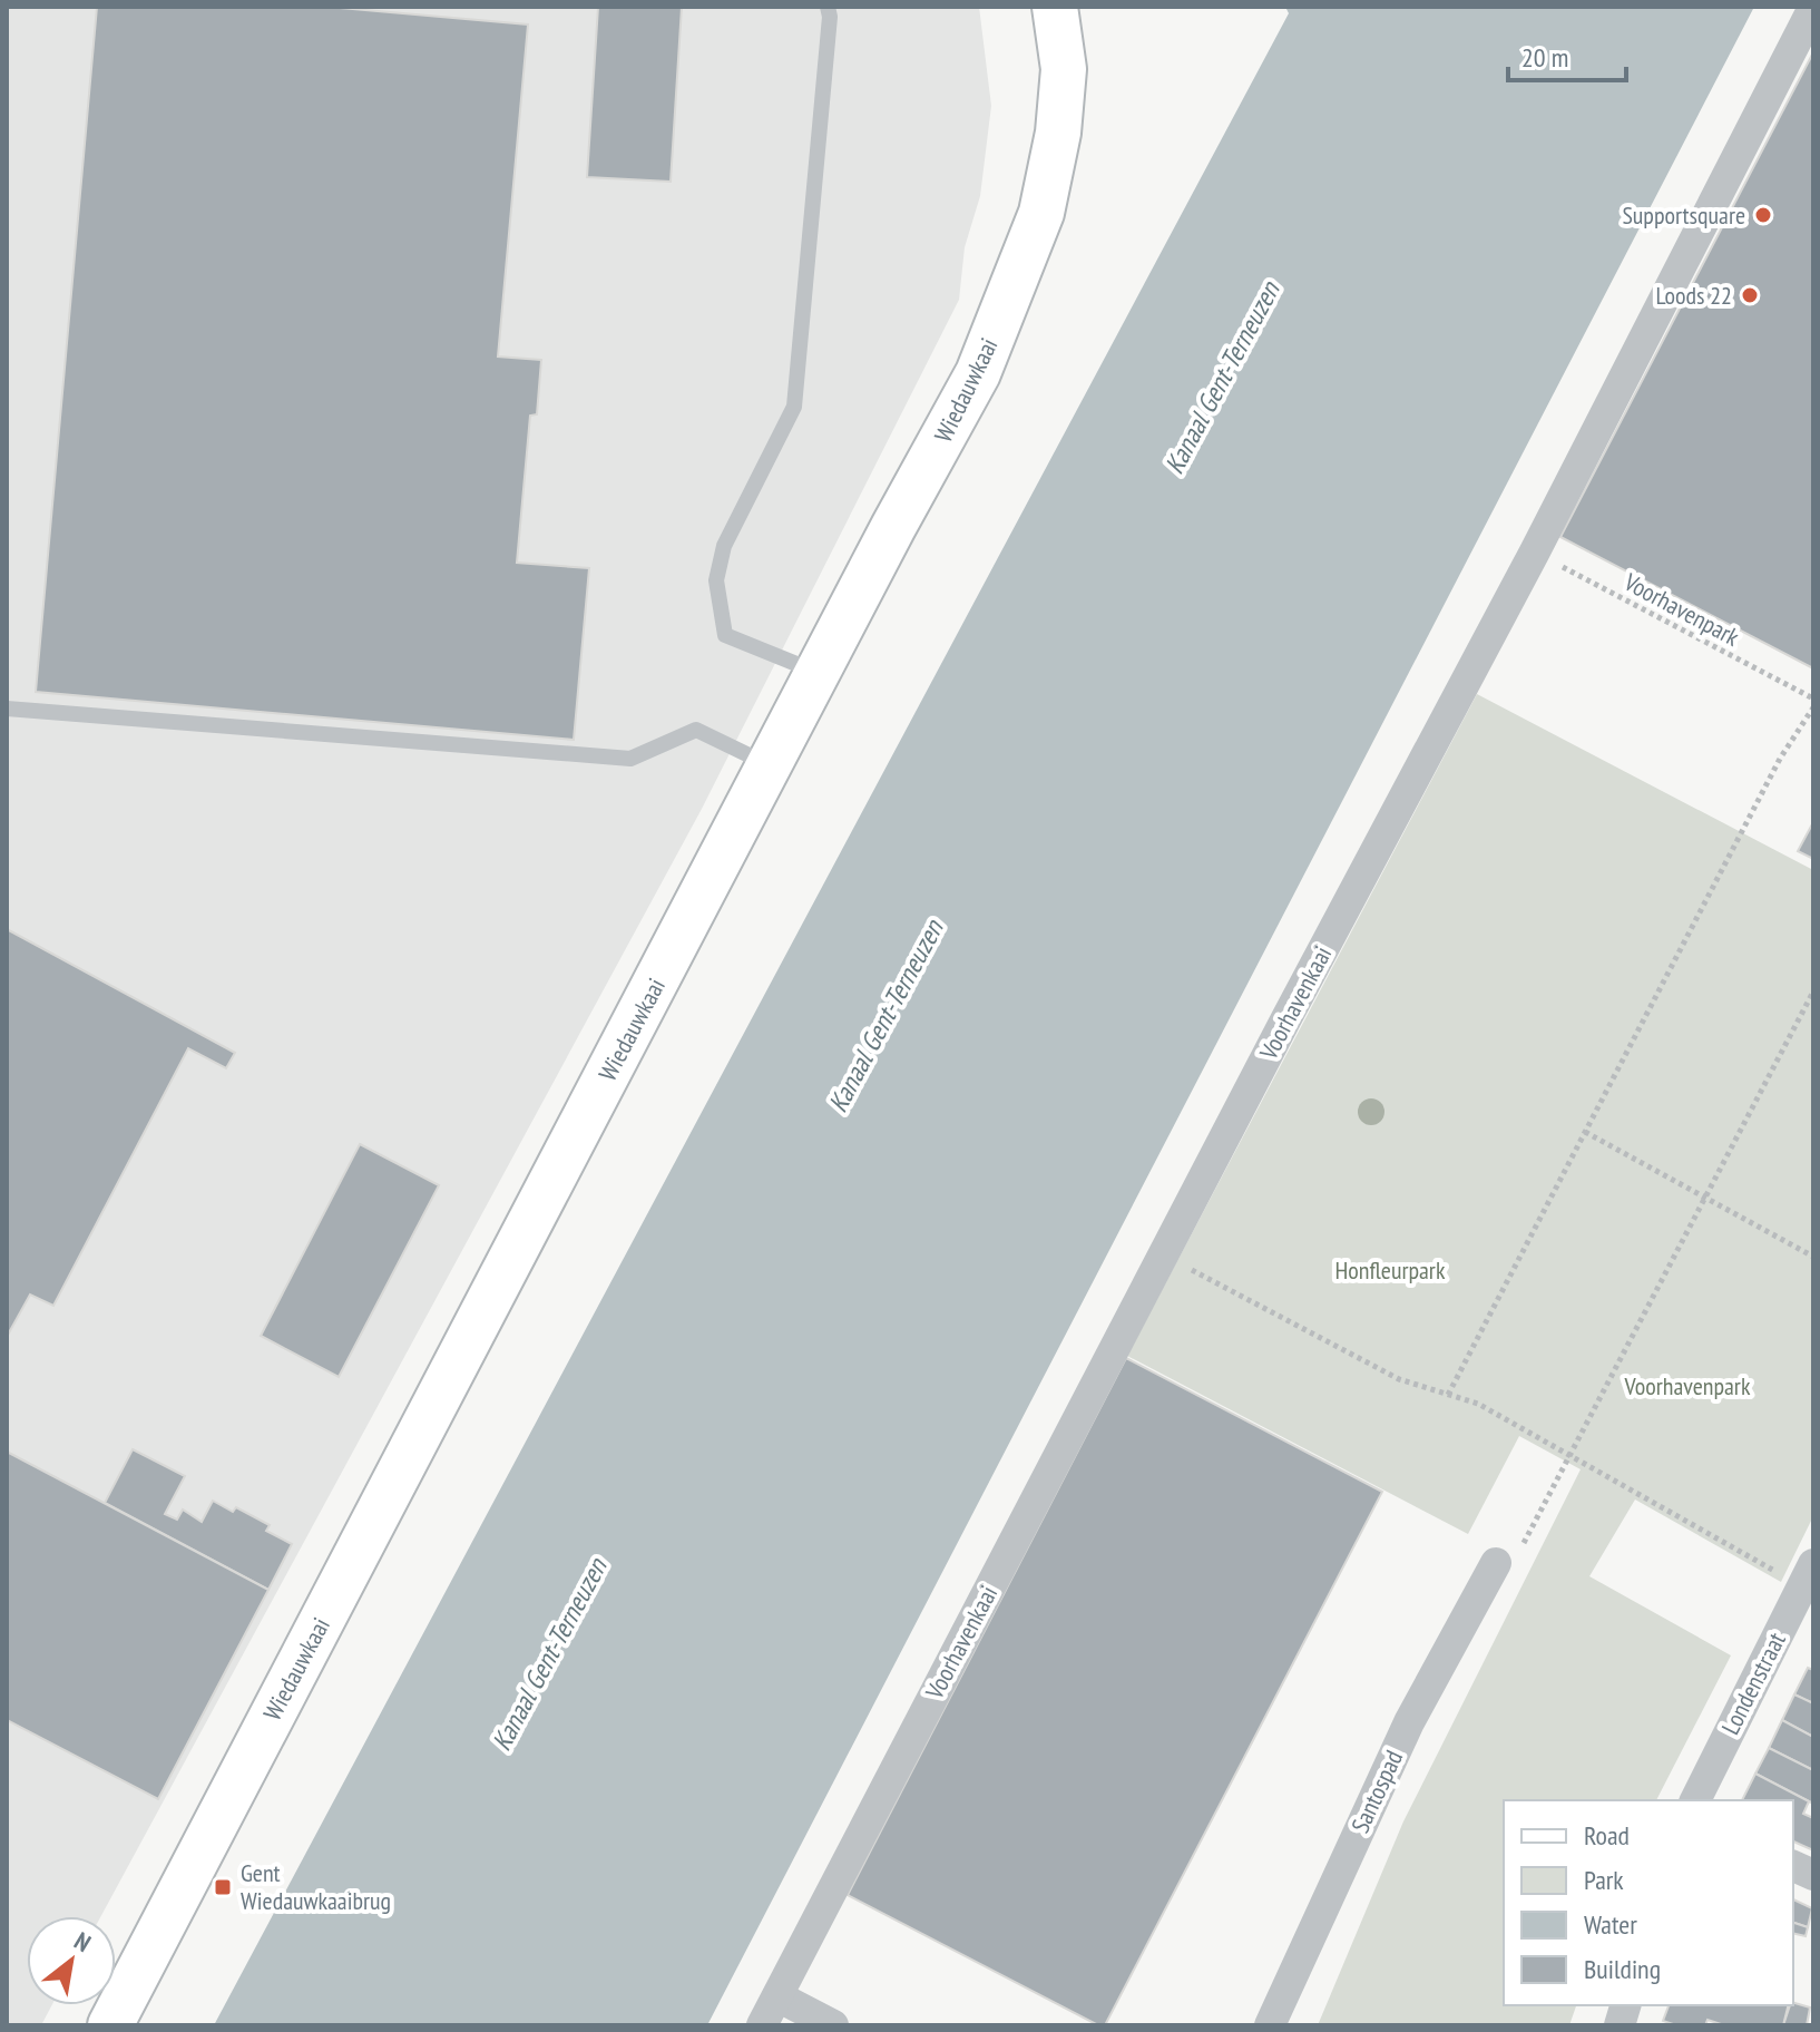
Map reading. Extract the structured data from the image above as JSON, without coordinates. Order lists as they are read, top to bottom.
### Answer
{
  "streets": {
    "main road": ["Wiedauwkaai"],
    "street": ["Voorhavenkaai", "Londenstraat", "Santospad"],
    "path": ["Voorhavenpark"]
  },
  "crossings": [
    ["Voorhavenpark", "Voorhavenkaai"]
  ],
  "water": ["Kanaal Gent-Terneuzen"],
  "parks": ["Honfleurpark", "Voorhavenpark"],
  "places": {
    "other": ["Supportsquare", "Loods 22"],
    "transit": ["Gent Wiedauwkaaibrug"]
  },
  "legend": [
    "Road",
    "Park",
    "Water",
    "Building"
  ],
  "scale_bar": "20 m",
  "north": "top right"
}
